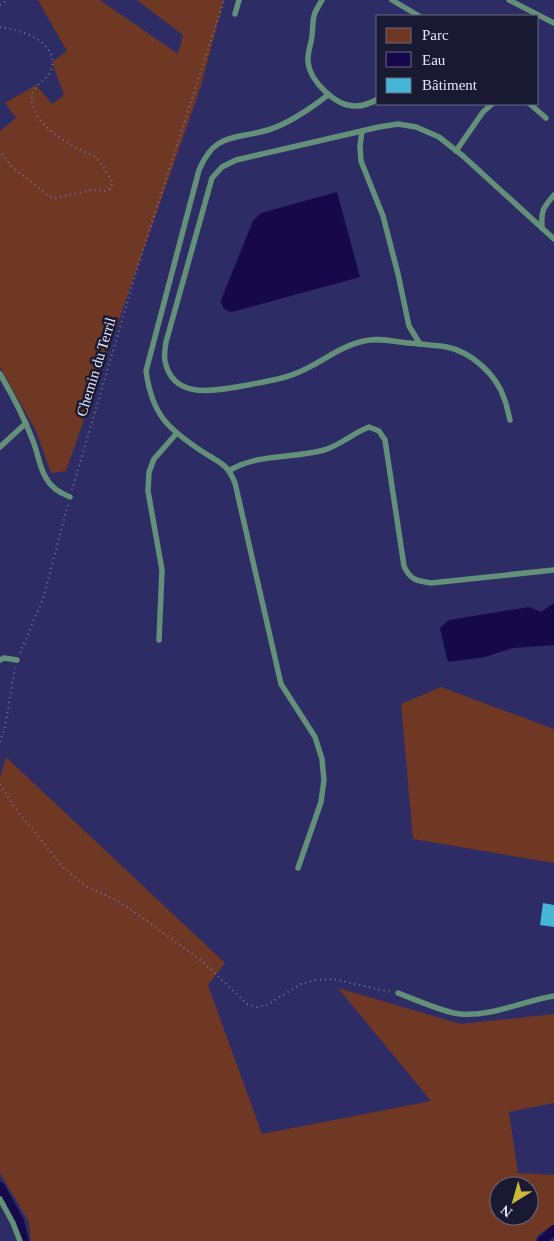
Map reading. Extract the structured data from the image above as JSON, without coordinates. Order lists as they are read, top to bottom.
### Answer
{
  "streets": {
    "path": ["Chemin du Terril"]
  },
  "legend": ["Parc", "Eau", "Bâtiment"],
  "north": "bottom left"
}
